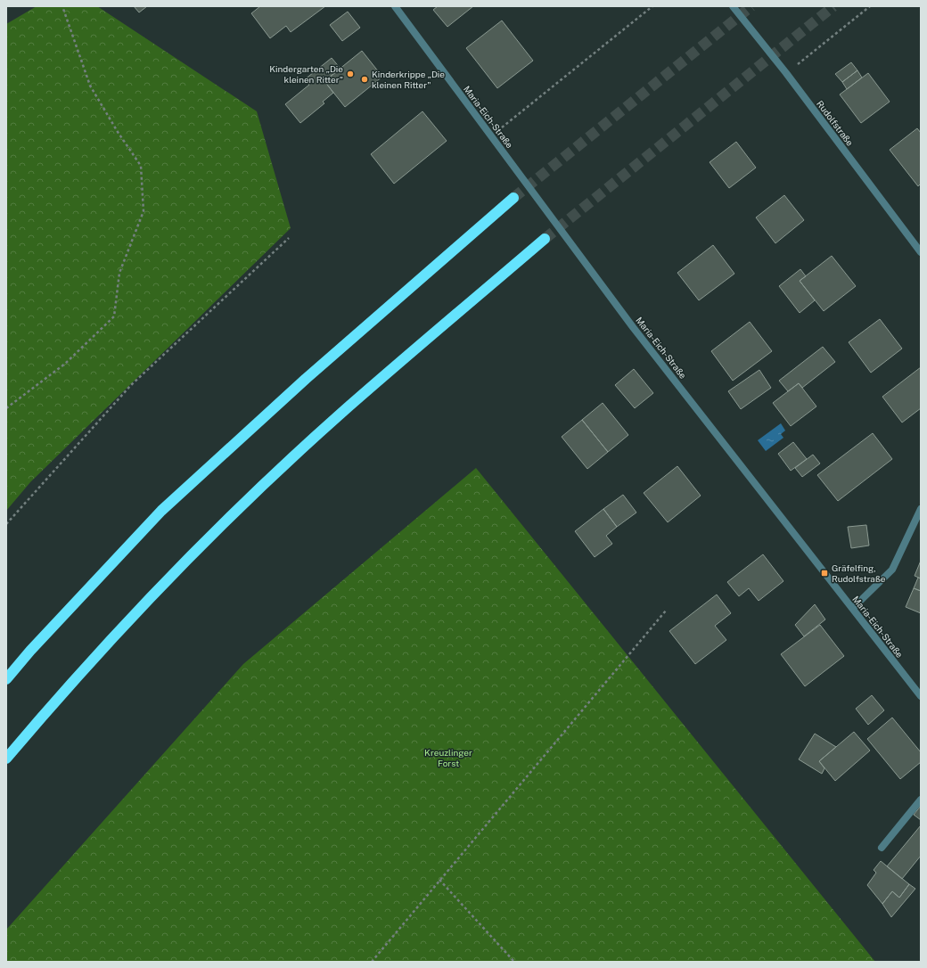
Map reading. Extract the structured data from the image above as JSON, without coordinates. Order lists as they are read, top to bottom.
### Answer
{
  "streets": {
    "street": ["Maria-Eich-Straße", "Rudolfstraße"]
  },
  "parks": ["Kreuzlinger Forst"],
  "places": {
    "other": ["Kindergarten „Die kleinen Ritter\"", "Kinderkrippe „Die kleinen Ritter\""],
    "transit": ["Gräfelfing, Rudolfstraße"]
  }
}
